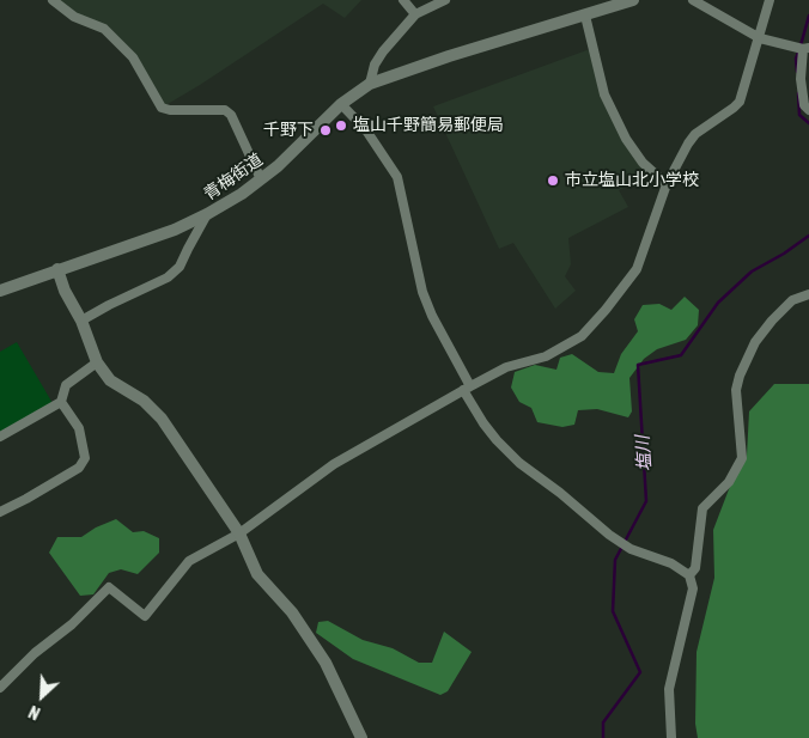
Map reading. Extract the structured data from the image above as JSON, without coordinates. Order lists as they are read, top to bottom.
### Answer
{
  "streets": {
    "street": ["青梅街道"]
  },
  "water": ["塩川"],
  "places": ["塩山千野簡易郵便局", "千野下", "市立塩山北小学校"],
  "north": "bottom left"
}
